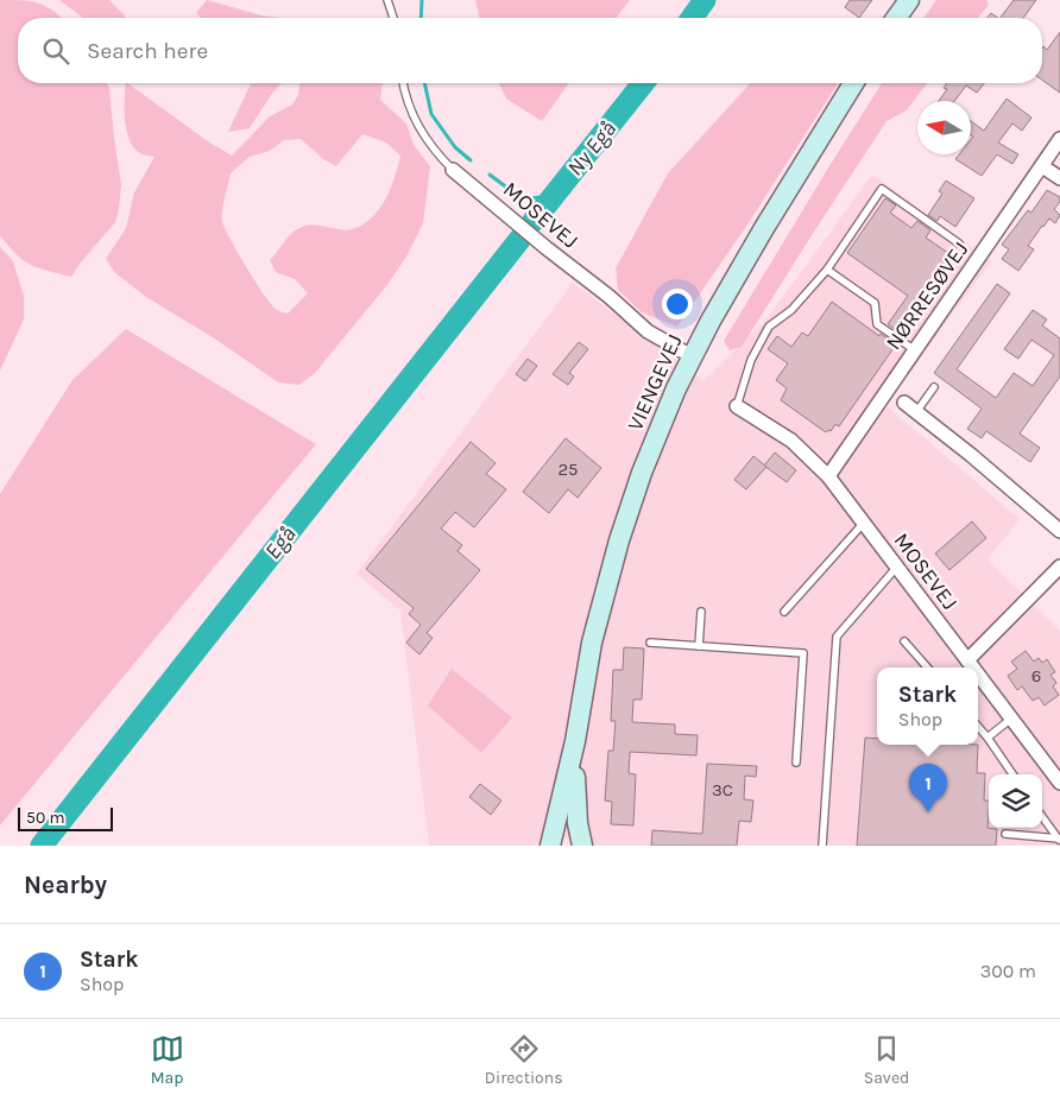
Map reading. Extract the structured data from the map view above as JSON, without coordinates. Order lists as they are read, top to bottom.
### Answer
{
  "streets": {
    "street": ["MOSEVEJ", "NØRRESØVEJ", "VIENGEVEJ"]
  },
  "crossings": [
    ["MOSEVEJ", "NØRRESØVEJ"],
    ["MOSEVEJ", "VIENGEVEJ"]
  ],
  "water": ["Ny Egå", "Egå"],
  "house_numbers": ["25", "6", "3C"],
  "scale_bar": "50 m",
  "north": "left",
  "page": {
    "search": "Search here",
    "popup": ["Stark", "Shop"],
    "pins": "1",
    "scale": "50 m",
    "heading": "Nearby",
    "list": [
      {
        "mark": "1",
        "name": "Stark",
        "note": "Shop",
        "value": "300 m"
      }
    ],
    "nav": ["Map", "Directions", "Saved"]
  }
}
